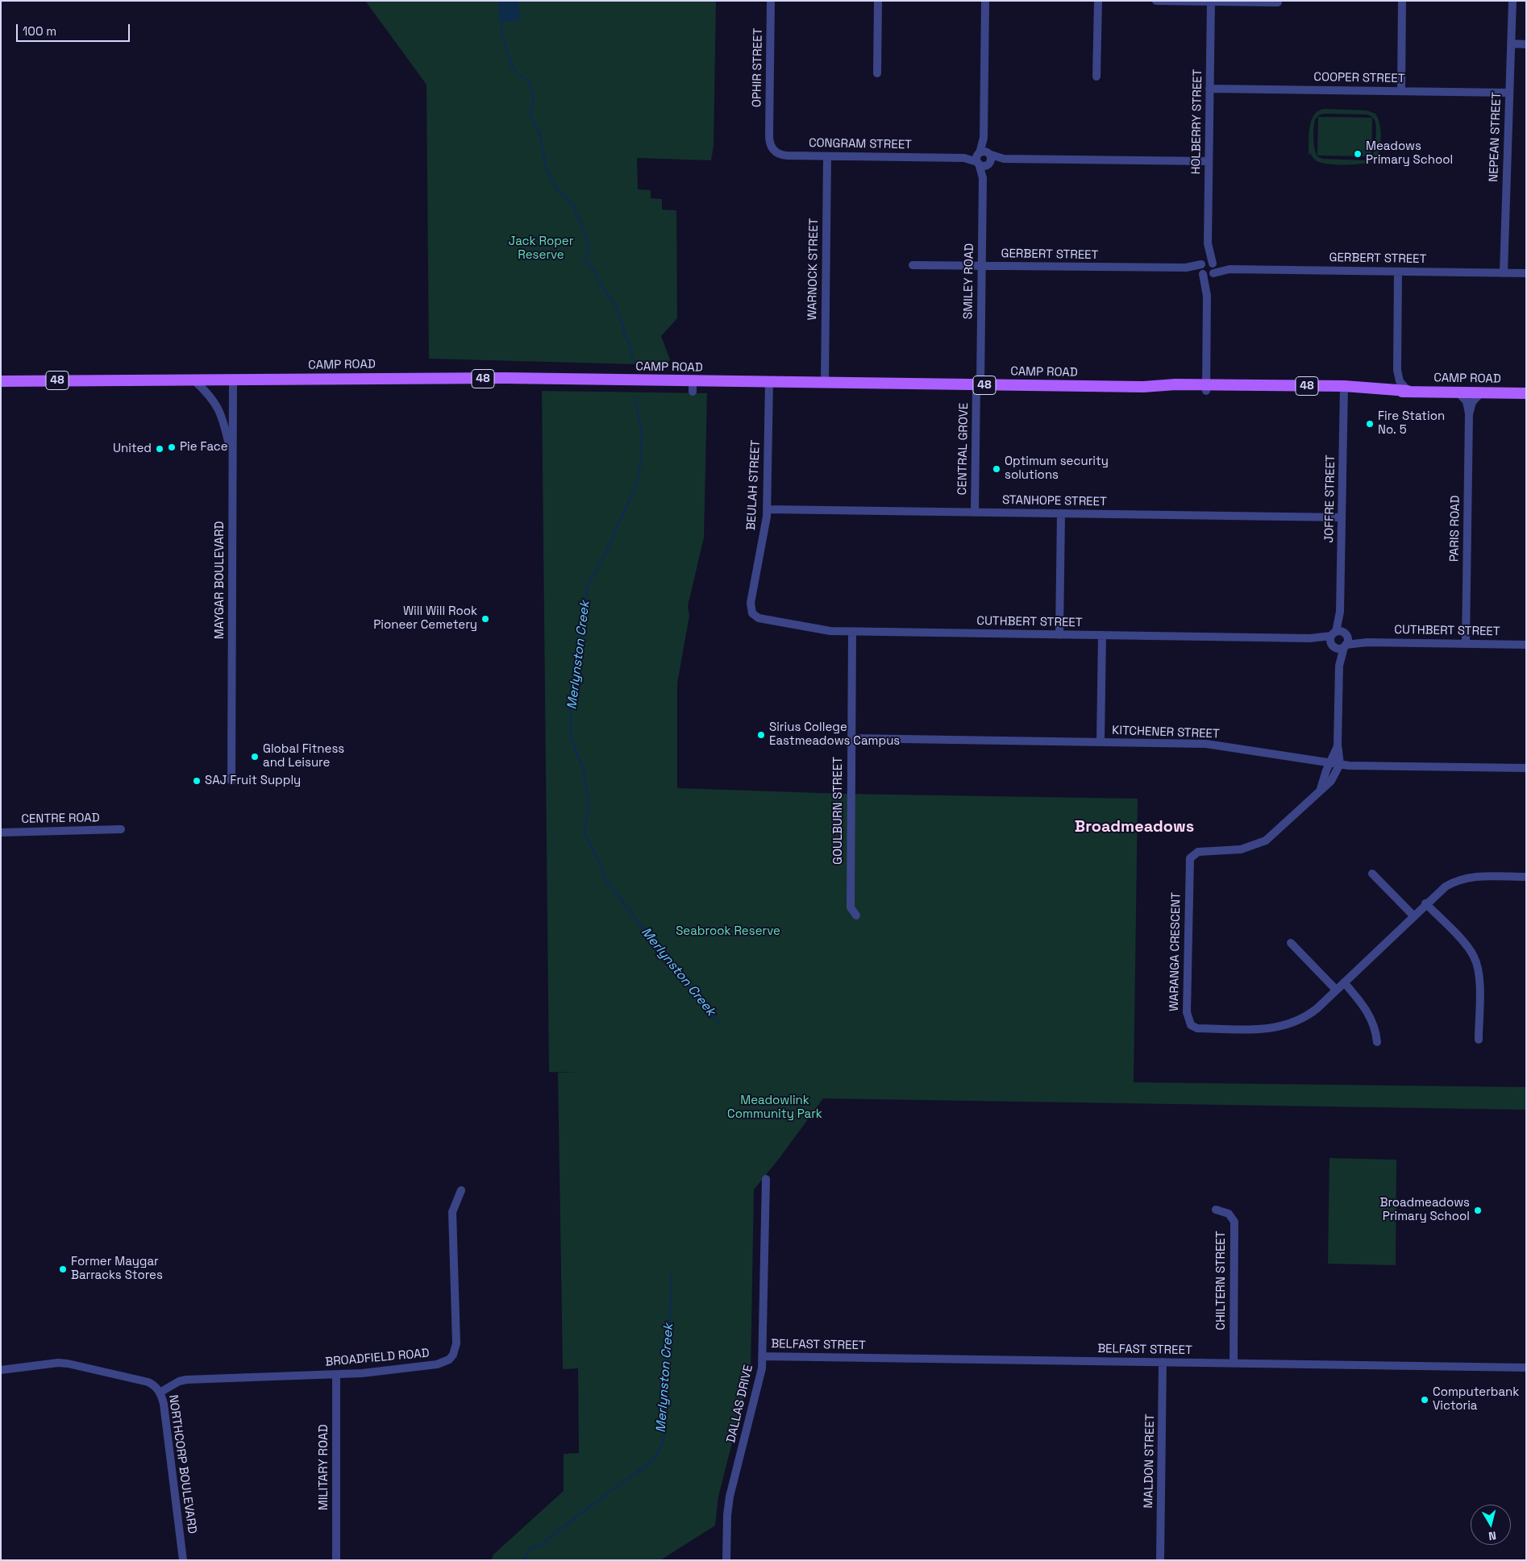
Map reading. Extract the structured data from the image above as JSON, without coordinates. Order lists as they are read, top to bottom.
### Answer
{
  "streets": {
    "main road": ["CAMP ROAD", "48"],
    "street": [
      "OPHIR STREET",
      "COOPER STREET",
      "HOLBERRY STREET",
      "NEPEAN STREET",
      "CONGRAM STREET",
      "GERBERT STREET",
      "WARNOCK STREET",
      "SMILEY ROAD",
      "CENTRAL GROVE",
      "BEULAH STREET",
      "JOFFRE STREET",
      "STANHOPE STREET",
      "PARIS ROAD",
      "MAYGAR BOULEVARD",
      "CUTHBERT STREET",
      "KITCHENER STREET",
      "GOULBURN STREET",
      "CENTRE ROAD",
      "WARANGA CRESCENT",
      "CHILTERN STREET",
      "BELFAST STREET",
      "BROADFIELD ROAD",
      "DALLAS DRIVE",
      "MALDON STREET",
      "NORTHCORP BOULEVARD",
      "MILITARY ROAD"
    ]
  },
  "crossings": [
    ["OPHIR STREET", "CONGRAM STREET"],
    ["COOPER STREET", "HOLBERRY STREET"],
    ["COOPER STREET", "NEPEAN STREET"],
    ["HOLBERRY STREET", "GERBERT STREET"],
    ["HOLBERRY STREET", "CAMP ROAD"],
    ["NEPEAN STREET", "GERBERT STREET"],
    ["CONGRAM STREET", "WARNOCK STREET"],
    ["CONGRAM STREET", "SMILEY ROAD"],
    ["GERBERT STREET", "SMILEY ROAD"],
    ["WARNOCK STREET", "CAMP ROAD"],
    ["SMILEY ROAD", "CAMP ROAD"],
    ["SMILEY ROAD", "CENTRAL GROVE"],
    ["CAMP ROAD", "CENTRAL GROVE"],
    ["CAMP ROAD", "BEULAH STREET"],
    ["CAMP ROAD", "JOFFRE STREET"],
    ["CAMP ROAD", "PARIS ROAD"],
    ["CAMP ROAD", "MAYGAR BOULEVARD"],
    ["CENTRAL GROVE", "STANHOPE STREET"],
    ["BEULAH STREET", "STANHOPE STREET"],
    ["BEULAH STREET", "CUTHBERT STREET"],
    ["JOFFRE STREET", "STANHOPE STREET"],
    ["JOFFRE STREET", "CUTHBERT STREET"],
    ["JOFFRE STREET", "KITCHENER STREET"],
    ["JOFFRE STREET", "WARANGA CRESCENT"],
    ["PARIS ROAD", "CUTHBERT STREET"],
    ["CUTHBERT STREET", "GOULBURN STREET"],
    ["KITCHENER STREET", "GOULBURN STREET"],
    ["KITCHENER STREET", "WARANGA CRESCENT"],
    ["CHILTERN STREET", "BELFAST STREET"],
    ["BELFAST STREET", "DALLAS DRIVE"],
    ["BELFAST STREET", "MALDON STREET"],
    ["BROADFIELD ROAD", "NORTHCORP BOULEVARD"],
    ["BROADFIELD ROAD", "MILITARY ROAD"]
  ],
  "districts": ["Broadmeadows"],
  "water": ["Merlynston Creek"],
  "parks": ["Jack Roper Reserve", "Seabrook Reserve", "Meadowlink Community Park"],
  "places": [
    "Meadows Primary School",
    "Fire Station No. 5",
    "Pie Face",
    "United",
    "Optimum security solutions",
    "Will Will Rook Pioneer Cemetery",
    "Sirius College Eastmeadows Campus",
    "Global Fitness and Leisure",
    "SAJ Fruit Supply",
    "Broadmeadows Primary School",
    "Former Maygar Barracks Stores",
    "Computerbank Victoria"
  ],
  "scale_bar": "100 m",
  "north": "bottom"
}
